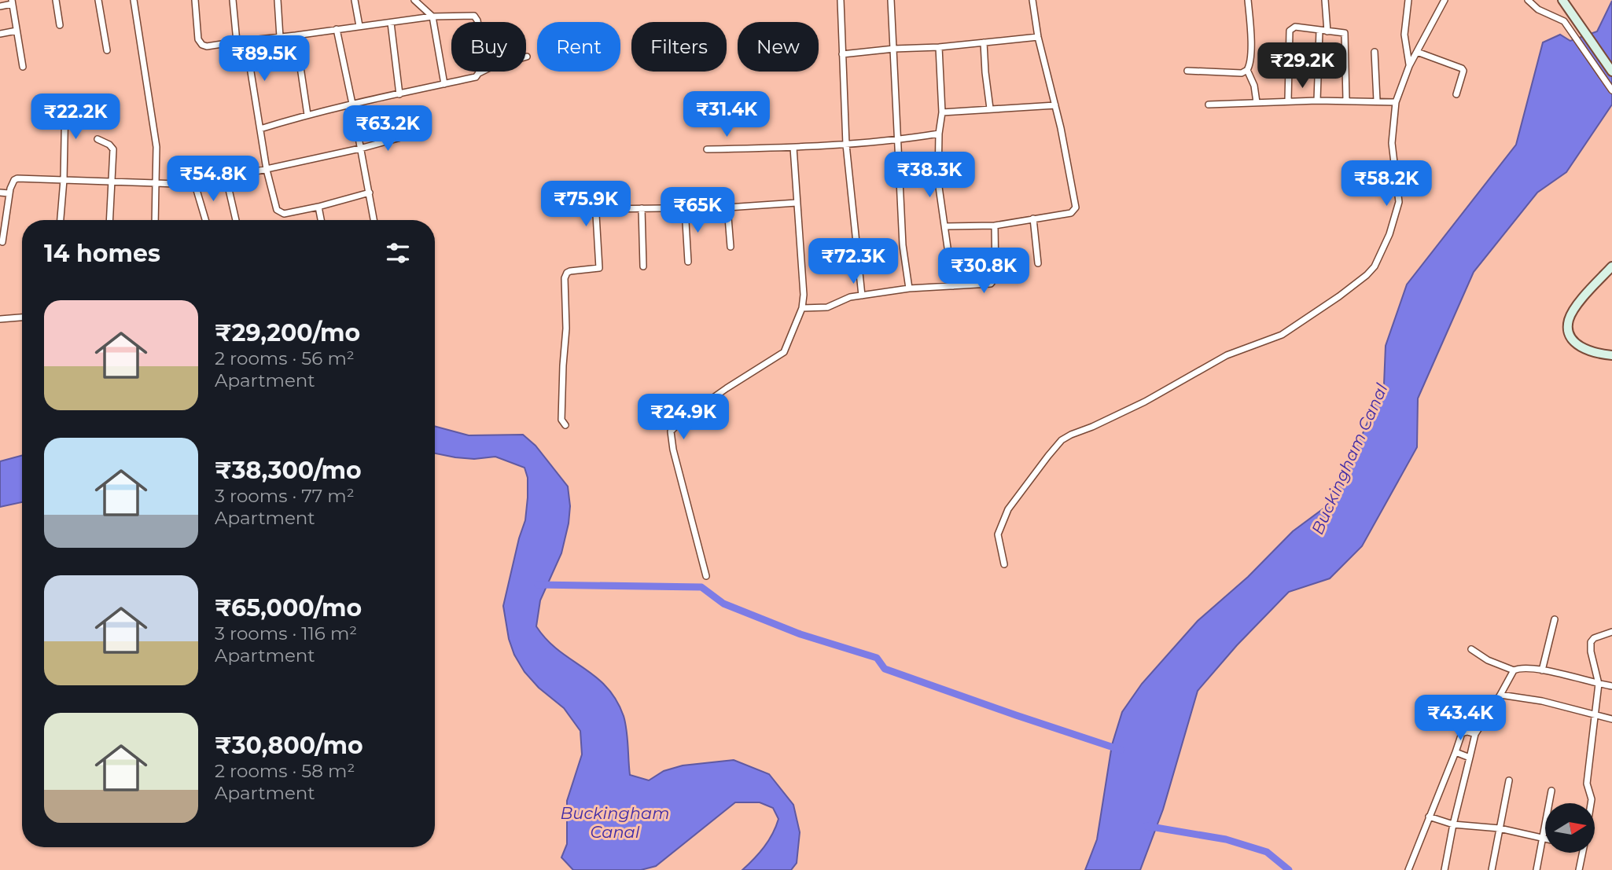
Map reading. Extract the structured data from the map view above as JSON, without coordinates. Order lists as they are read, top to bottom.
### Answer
{
  "water": ["Buckingham Canal"],
  "north": "right",
  "page": {
    "chip": [
      "Buy",
      "Rent",
      "Filters",
      "New"
    ],
    "price": [
      "₹89.5K",
      "₹29.2K",
      "₹31.4K",
      "₹22.2K",
      "₹63.2K",
      "₹38.3K",
      "₹54.8K",
      "₹58.2K",
      "₹75.9K",
      "₹65K",
      "₹72.3K",
      "₹30.8K",
      "₹24.9K",
      "₹43.4K"
    ],
    "heading": "14 homes",
    "list": [
      {
        "name": "₹29,200/mo",
        "note": "2 rooms · 56 m² · Apartment"
      },
      {
        "name": "₹38,300/mo",
        "note": "3 rooms · 77 m² · Apartment"
      },
      {
        "name": "₹65,000/mo",
        "note": "3 rooms · 116 m² · Apartment"
      },
      {
        "name": "₹30,800/mo",
        "note": "2 rooms · 58 m² · Apartment"
      }
    ]
  }
}
